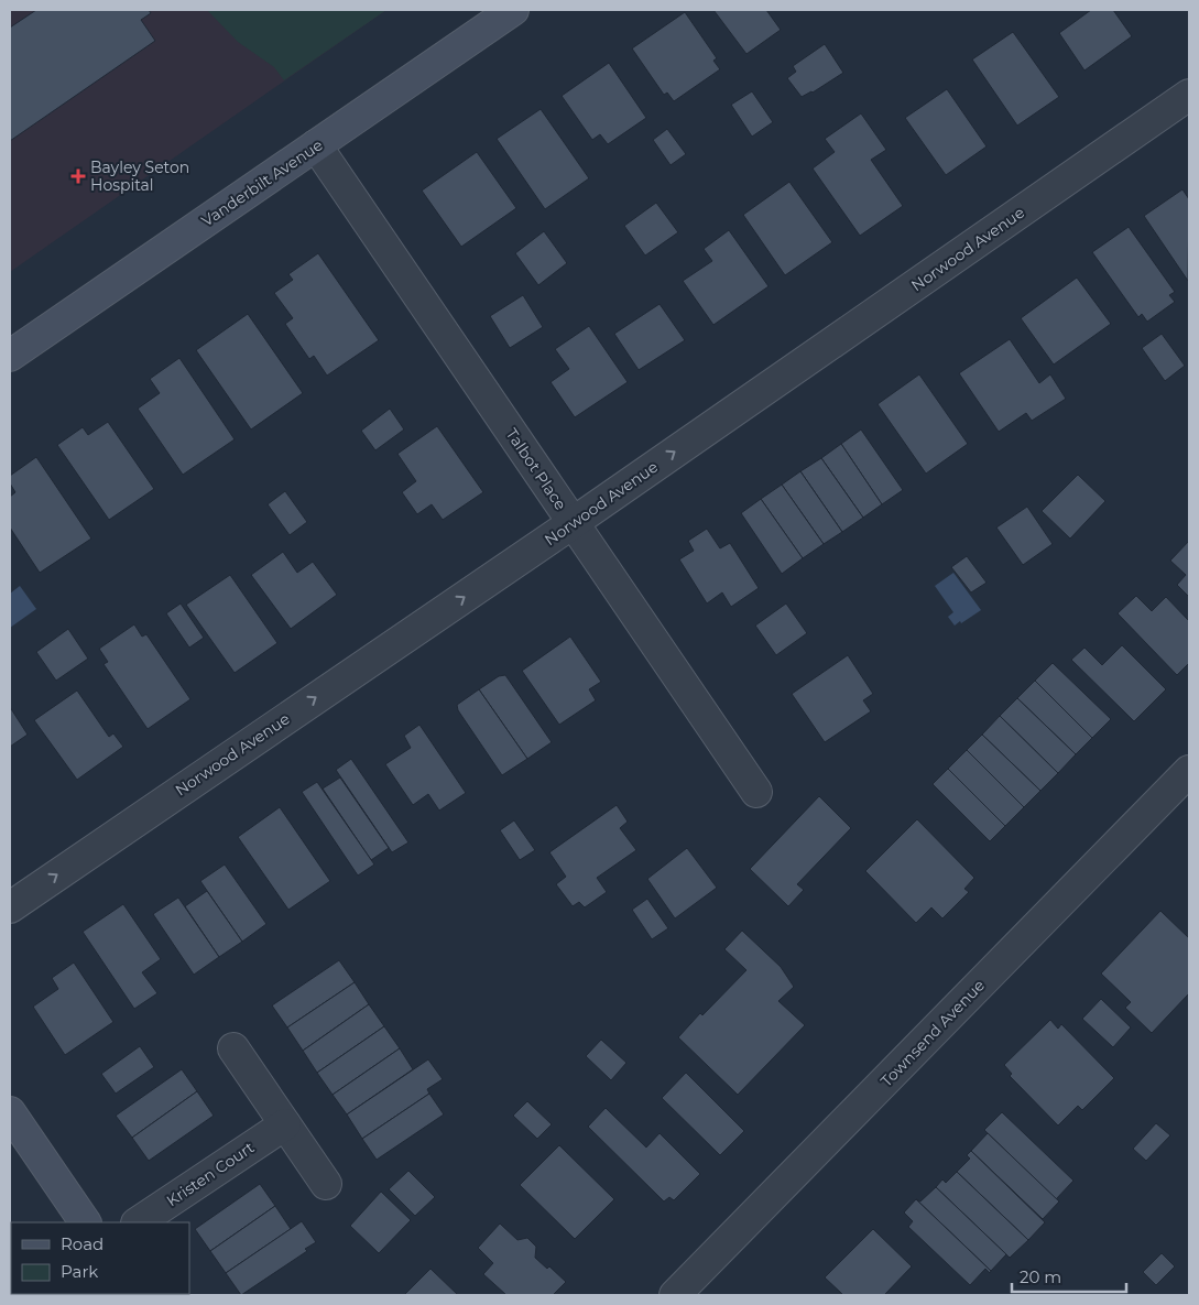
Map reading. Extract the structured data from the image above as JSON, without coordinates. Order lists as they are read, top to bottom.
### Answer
{
  "streets": {
    "street": [
      "Vanderbilt Avenue",
      "Norwood Avenue",
      "Talbot Place",
      "Townsend Avenue",
      "Kristen Court"
    ]
  },
  "crossings": [
    ["Vanderbilt Avenue", "Talbot Place"],
    ["Norwood Avenue", "Talbot Place"]
  ],
  "one_way": ["Norwood Avenue"],
  "places": {
    "health": ["Bayley Seton Hospital"]
  },
  "legend": ["Road", "Park"],
  "scale_bar": "20 m"
}
